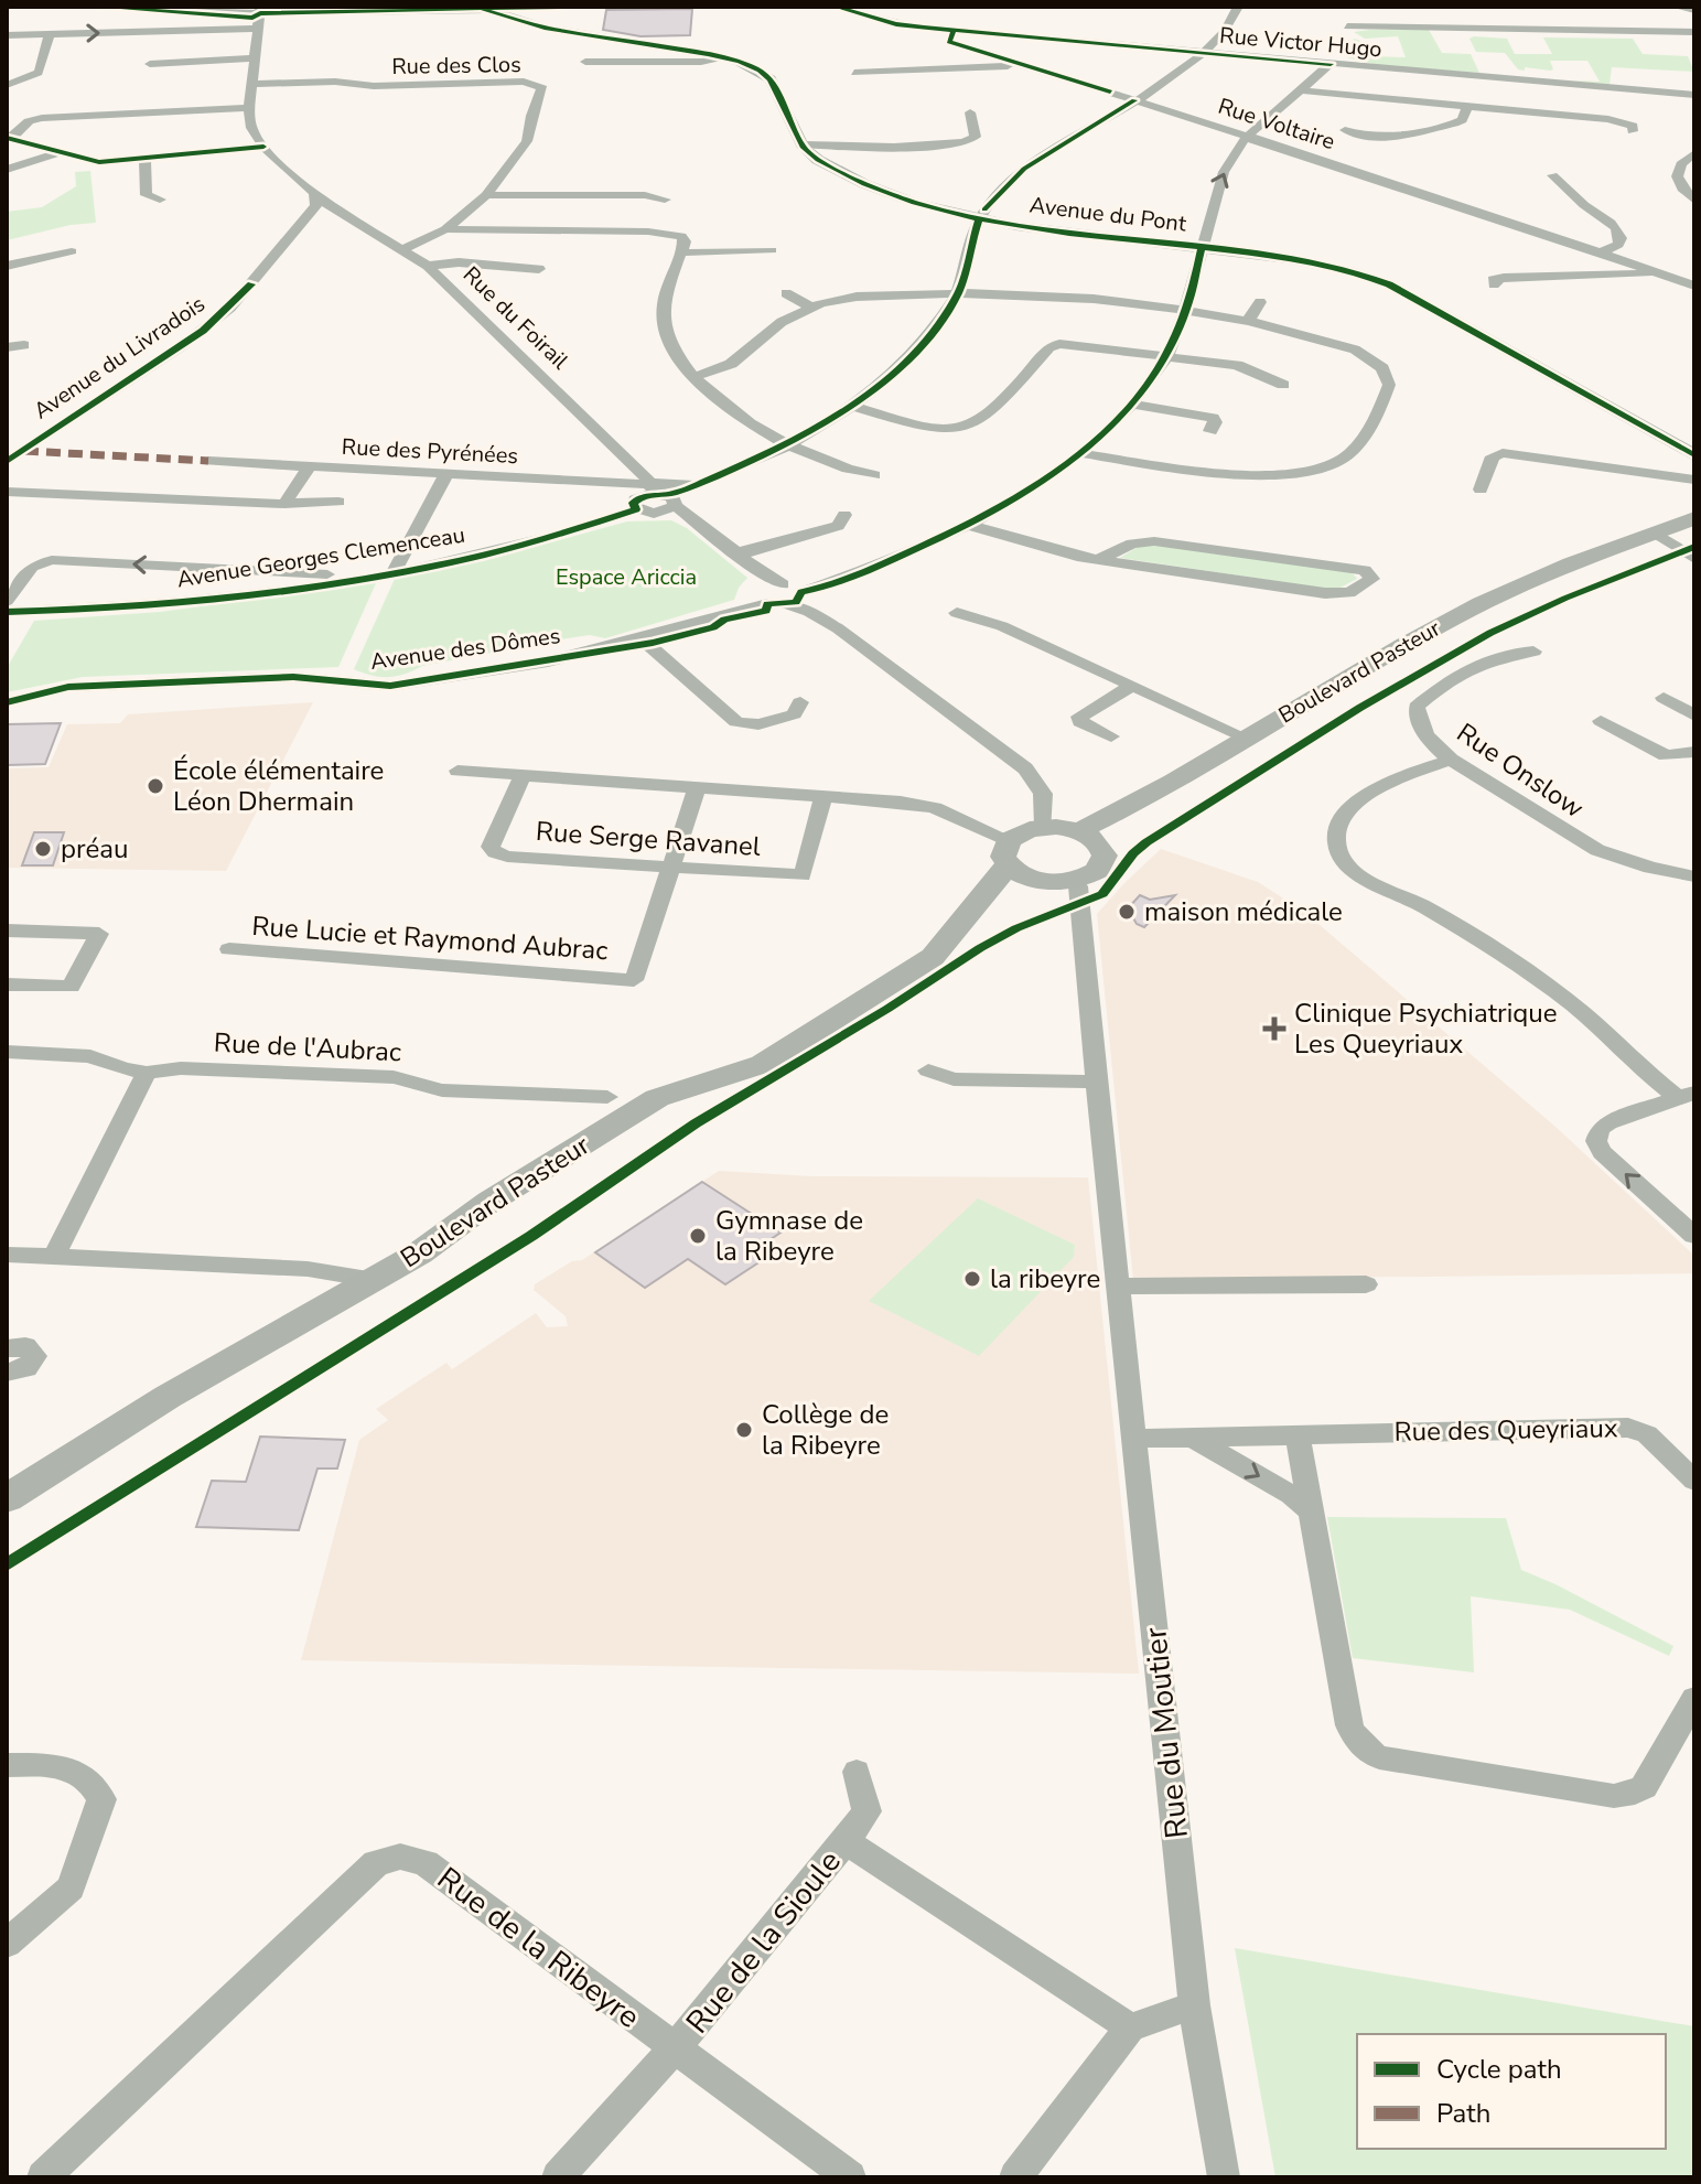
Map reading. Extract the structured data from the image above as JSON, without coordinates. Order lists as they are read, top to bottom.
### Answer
{
  "streets": {
    "main road": ["Boulevard Pasteur"],
    "street": [
      "Rue Victor Hugo",
      "Rue des Clos",
      "Rue Voltaire",
      "Avenue du Pont",
      "Rue du Foirail",
      "Avenue du Livradois",
      "Rue des Pyrénées",
      "Avenue Georges Clemenceau",
      "Avenue des Dômes",
      "Rue Onslow",
      "Rue Serge Ravanel",
      "Rue Lucie et Raymond Aubrac",
      "Rue de l'Aubrac",
      "Rue des Queyriaux",
      "Rue du Moutier",
      "Rue de la Sioule",
      "Rue de la Ribeyre"
    ]
  },
  "crossings": [
    ["Rue Victor Hugo", "Rue Voltaire"],
    ["Rue des Clos", "Rue du Foirail"],
    ["Rue du Foirail", "Avenue du Livradois"],
    ["Rue du Foirail", "Rue des Pyrénées"],
    ["Rue des Pyrénées", "Avenue Georges Clemenceau"],
    ["Boulevard Pasteur", "Rue du Moutier"],
    ["Rue Serge Ravanel", "Rue Lucie et Raymond Aubrac"],
    ["Rue des Queyriaux", "Rue du Moutier"],
    ["Rue de la Sioule", "Rue de la Ribeyre"]
  ],
  "parks": ["Espace Ariccia"],
  "places": {
    "other": [
      "École élémentaire Léon Dhermain",
      "préau",
      "maison médicale",
      "Gymnase de la Ribeyre",
      "la ribeyre",
      "Collège de la Ribeyre"
    ],
    "health": ["Clinique Psychiatrique Les Queyriaux"]
  },
  "legend": ["Cycle path", "Path"]
}
